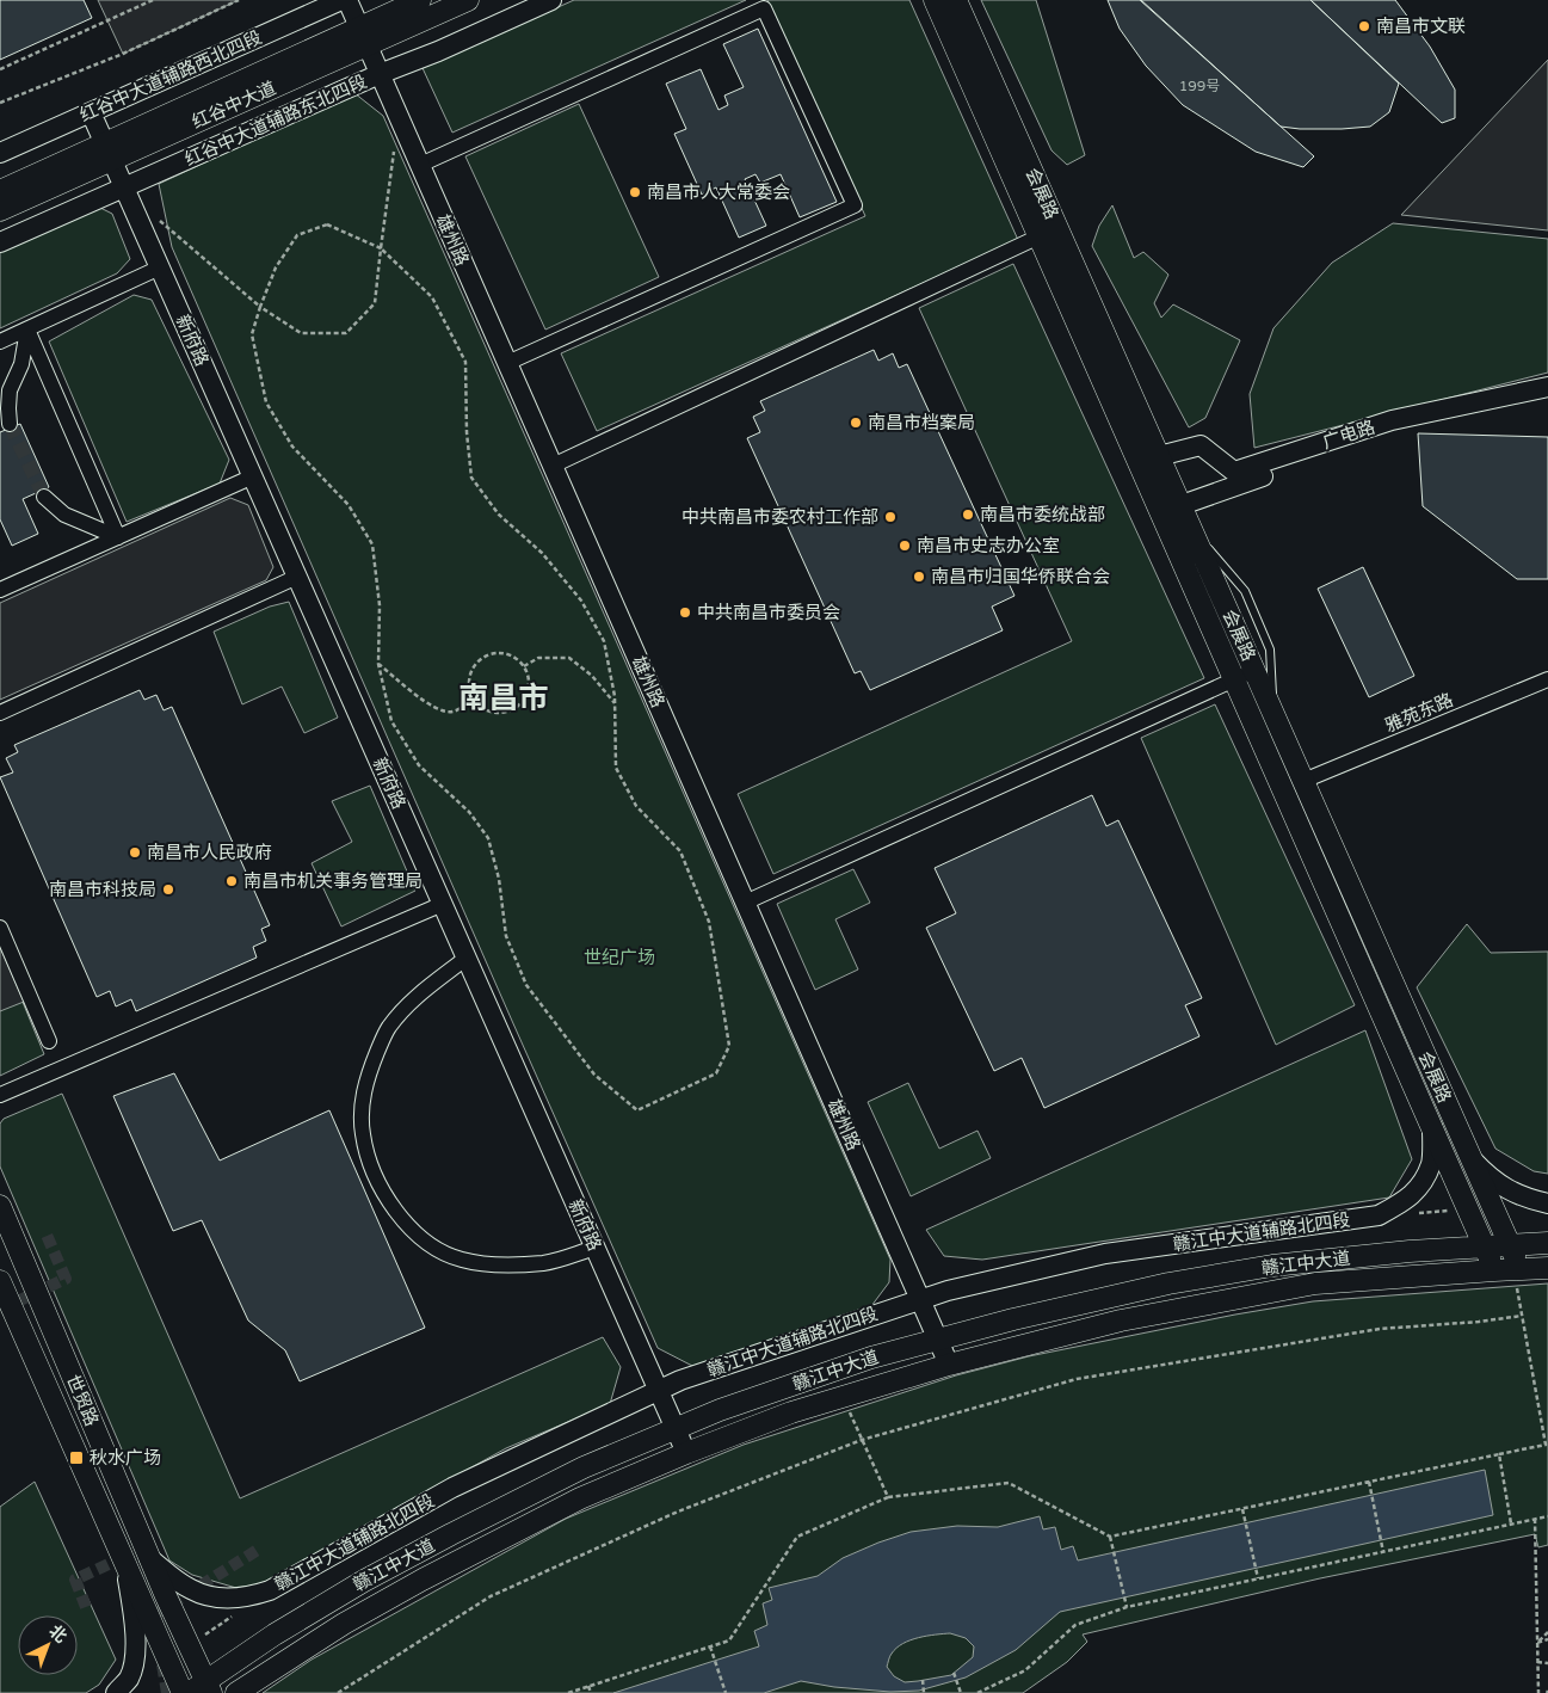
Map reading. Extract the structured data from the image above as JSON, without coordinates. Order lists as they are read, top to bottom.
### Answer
{
  "streets": {
    "main road": [
      "红谷中大道",
      "会展路",
      "赣江中大道",
      "世贸路"
    ],
    "street": [
      "红谷中大道辅路西北四段",
      "红谷中大道辅路东北四段",
      "雄州路",
      "新府路",
      "广电路",
      "雅苑东路",
      "赣江中大道辅路北四段"
    ]
  },
  "crossings": [
    ["红谷中大道辅路西北四段", "新府路"],
    ["红谷中大道", "雄州路"],
    ["红谷中大道", "新府路"],
    ["红谷中大道辅路东北四段", "雄州路"],
    ["红谷中大道辅路东北四段", "新府路"],
    ["会展路", "广电路"],
    ["会展路", "雅苑东路"],
    ["会展路", "赣江中大道辅路北四段"],
    ["会展路", "赣江中大道"],
    ["雄州路", "赣江中大道辅路北四段"],
    ["雄州路", "赣江中大道"],
    ["新府路", "赣江中大道辅路北四段"],
    ["新府路", "赣江中大道"],
    ["赣江中大道辅路北四段", "世贸路"],
    ["赣江中大道", "世贸路"]
  ],
  "districts": ["南昌市"],
  "parks": ["世纪广场"],
  "places": {
    "other": [
      "南昌市文联",
      "南昌市人大常委会",
      "南昌市档案局",
      "南昌市委统战部",
      "中共南昌市委农村工作部",
      "南昌市史志办公室",
      "南昌市归国华侨联合会",
      "中共南昌市委员会",
      "南昌市人民政府",
      "南昌市机关事务管理局",
      "南昌市科技局"
    ],
    "transit": ["秋水广场"]
  },
  "house_numbers": ["199号"],
  "north": "top right"
}
